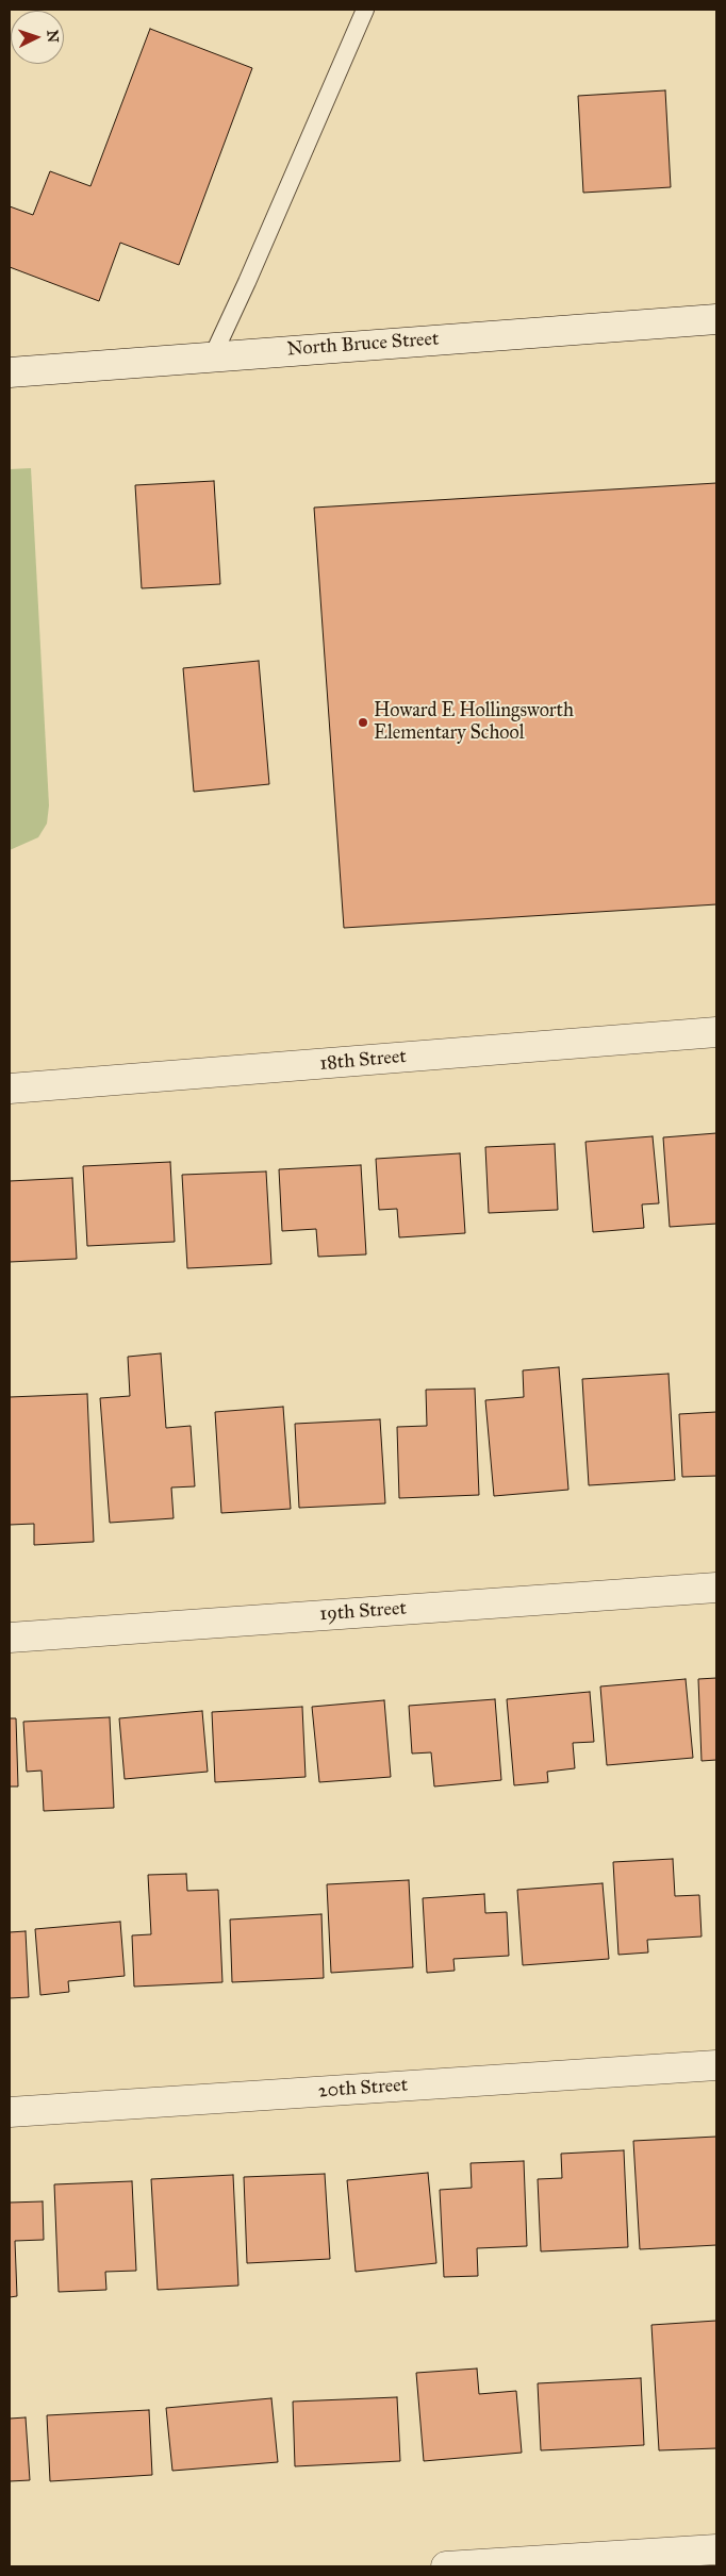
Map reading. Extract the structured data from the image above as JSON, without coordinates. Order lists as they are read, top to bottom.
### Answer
{
  "streets": {
    "street": [
      "North Bruce Street",
      "18th Street",
      "19th Street",
      "20th Street"
    ]
  },
  "places": ["Howard E Hollingsworth Elementary School"],
  "north": "right"
}
